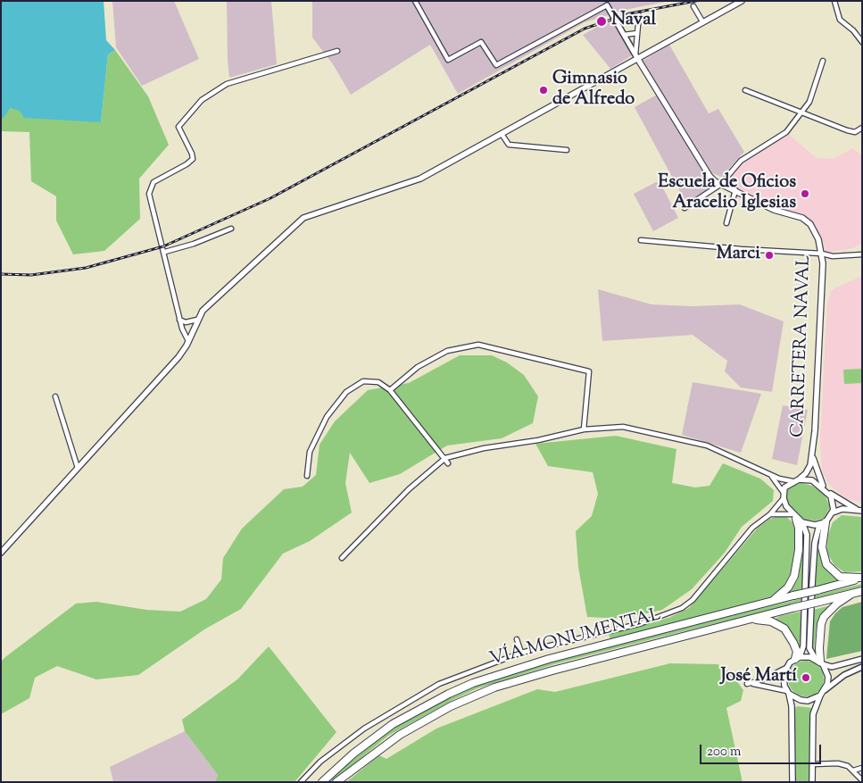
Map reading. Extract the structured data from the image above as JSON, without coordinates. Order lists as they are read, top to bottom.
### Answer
{
  "streets": {
    "highway": ["VÍA MONUMENTAL"],
    "main road": ["CARRETERA NAVAL"]
  },
  "places": [
    "Naval",
    "Gimnasio de Alfredo",
    "Escuela de Oficios Aracelio Iglesias",
    "Marci",
    "José Martí"
  ],
  "scale_bar": "200 m"
}
